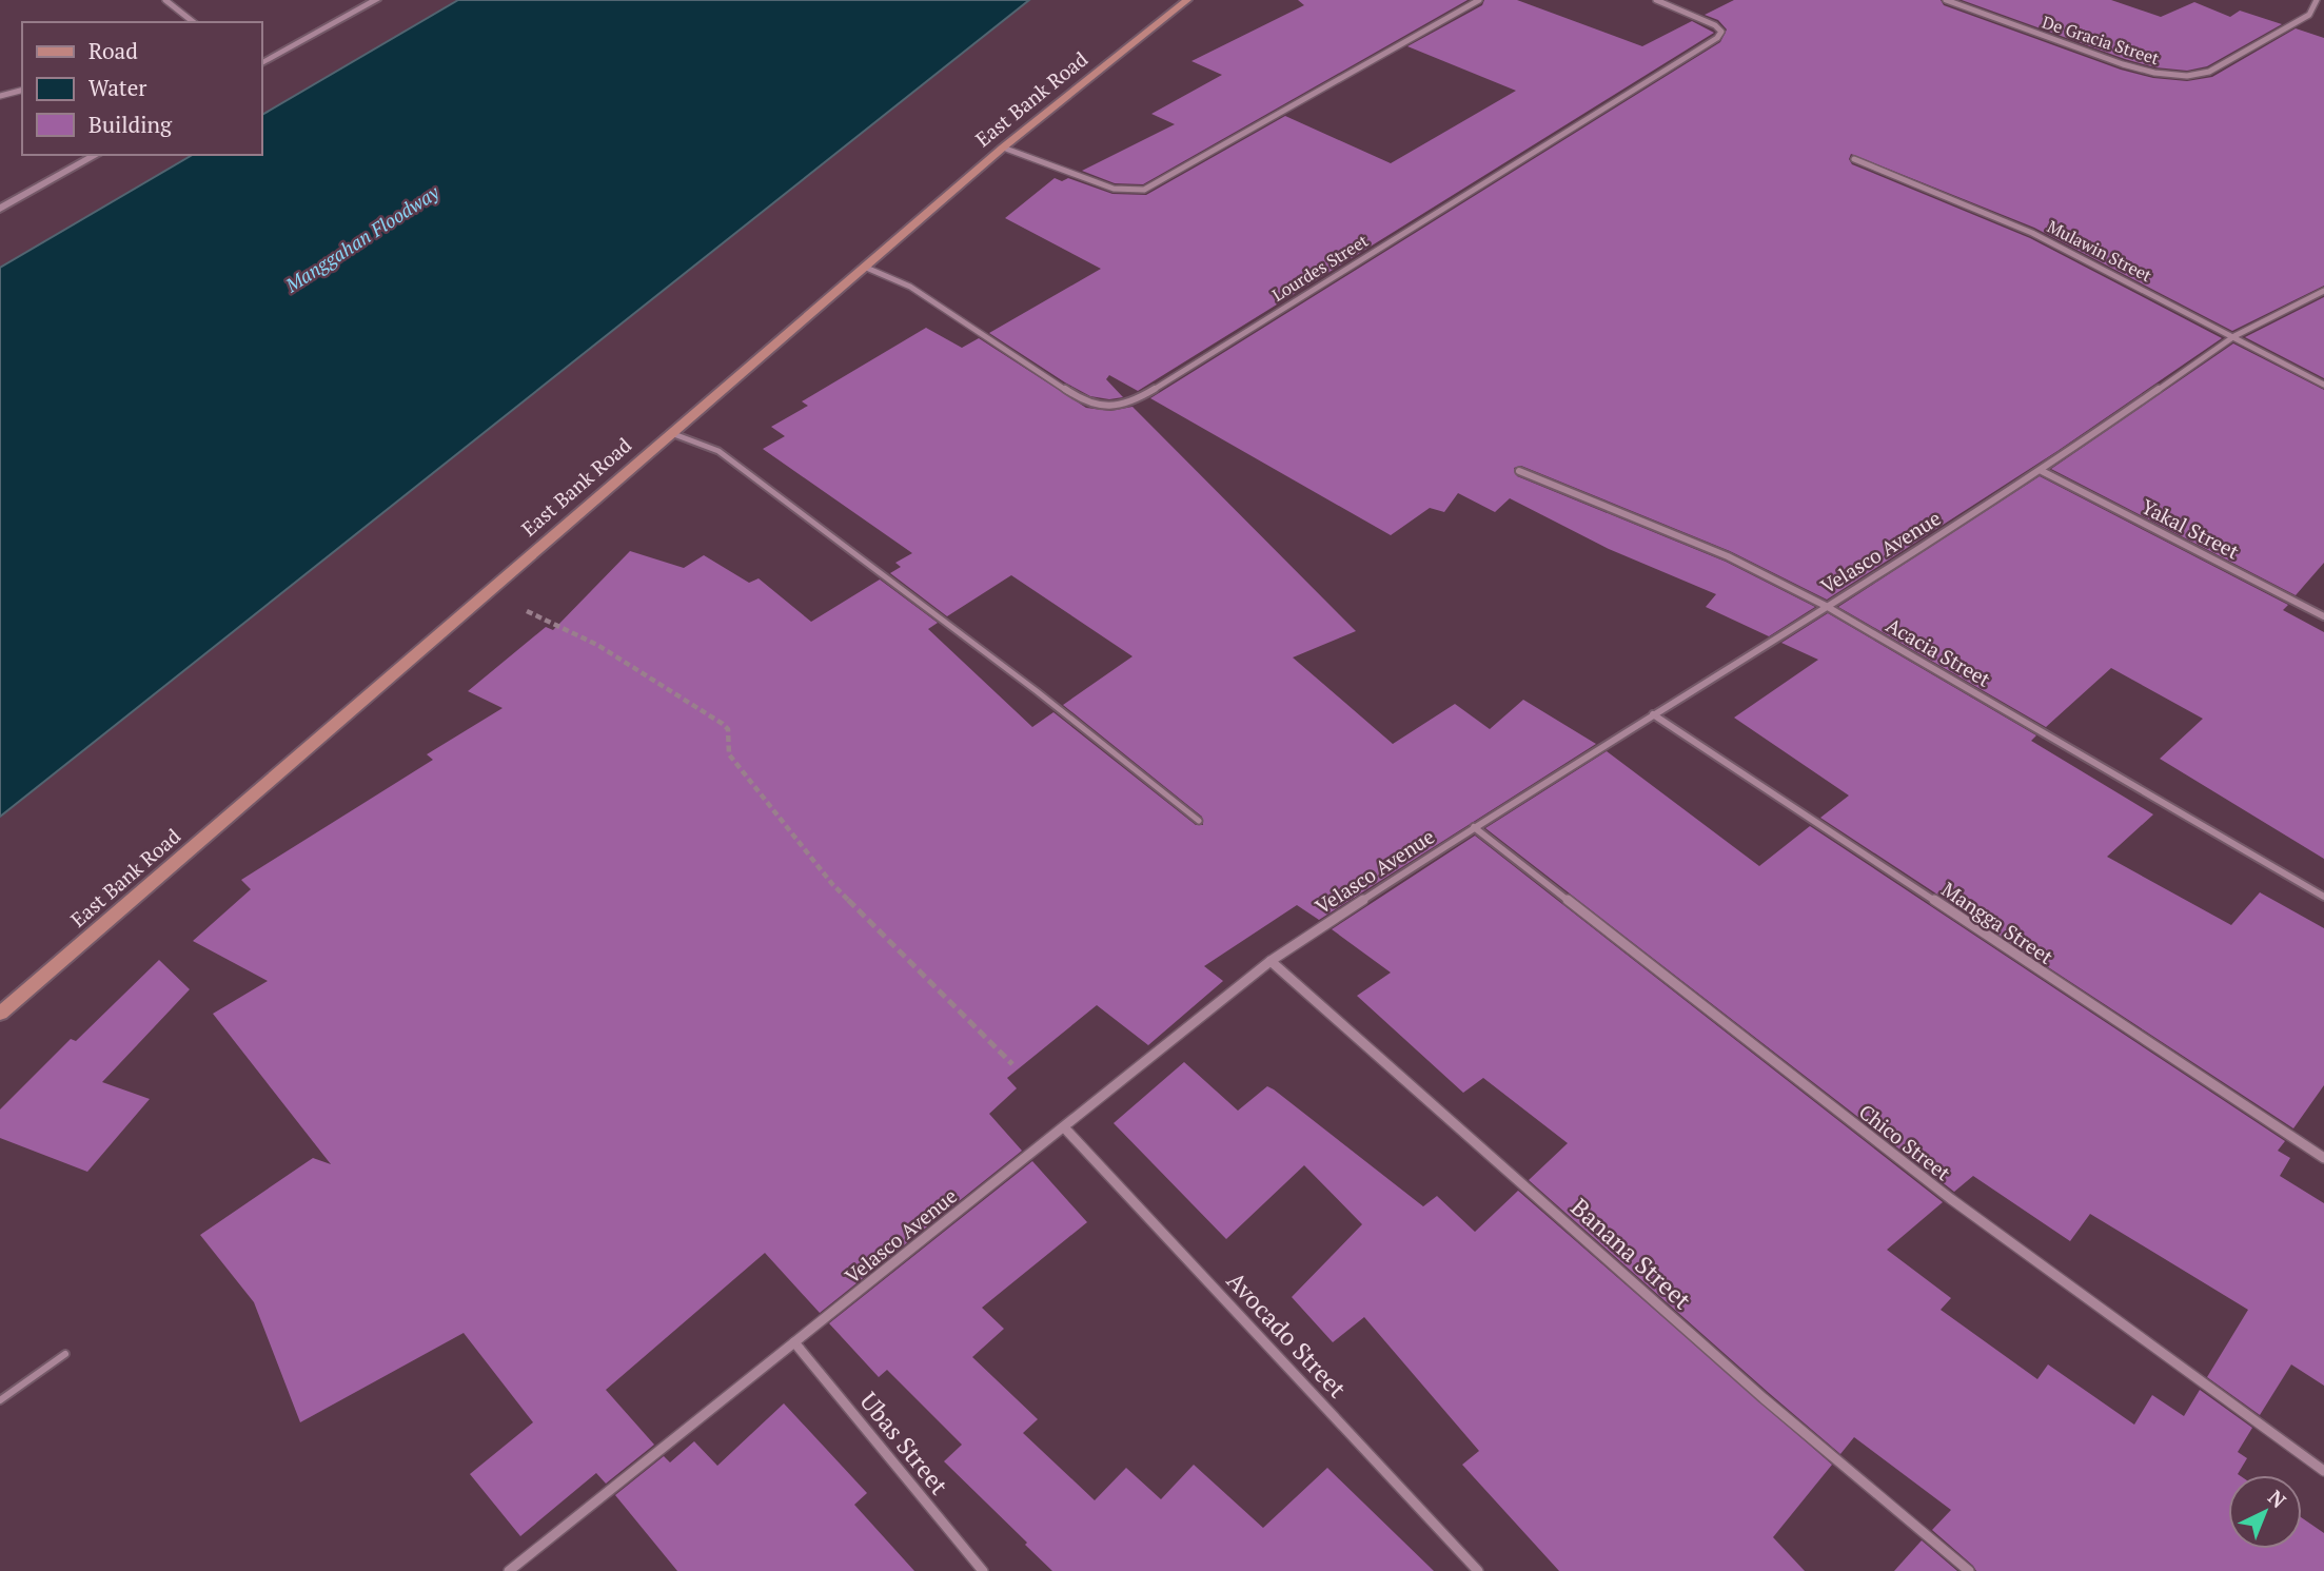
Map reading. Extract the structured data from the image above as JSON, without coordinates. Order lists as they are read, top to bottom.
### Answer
{
  "streets": {
    "main road": ["East Bank Road"],
    "street": [
      "De Gracia Street",
      "Mulawin Street",
      "Lourdes Street",
      "Yakal Street",
      "Velasco Avenue",
      "Acacia Street",
      "Mangga Street",
      "Chico Street",
      "Banana Street",
      "Avocado Street",
      "Ubas Street"
    ]
  },
  "crossings": [
    ["East Bank Road", "Lourdes Street"],
    ["Mulawin Street", "Velasco Avenue"],
    ["Yakal Street", "Velasco Avenue"],
    ["Velasco Avenue", "Acacia Street"],
    ["Velasco Avenue", "Mangga Street"],
    ["Velasco Avenue", "Chico Street"],
    ["Velasco Avenue", "Banana Street"],
    ["Velasco Avenue", "Avocado Street"],
    ["Velasco Avenue", "Ubas Street"]
  ],
  "water": ["Manggahan Floodway"],
  "legend": ["Road", "Water", "Building"],
  "north": "top right"
}
